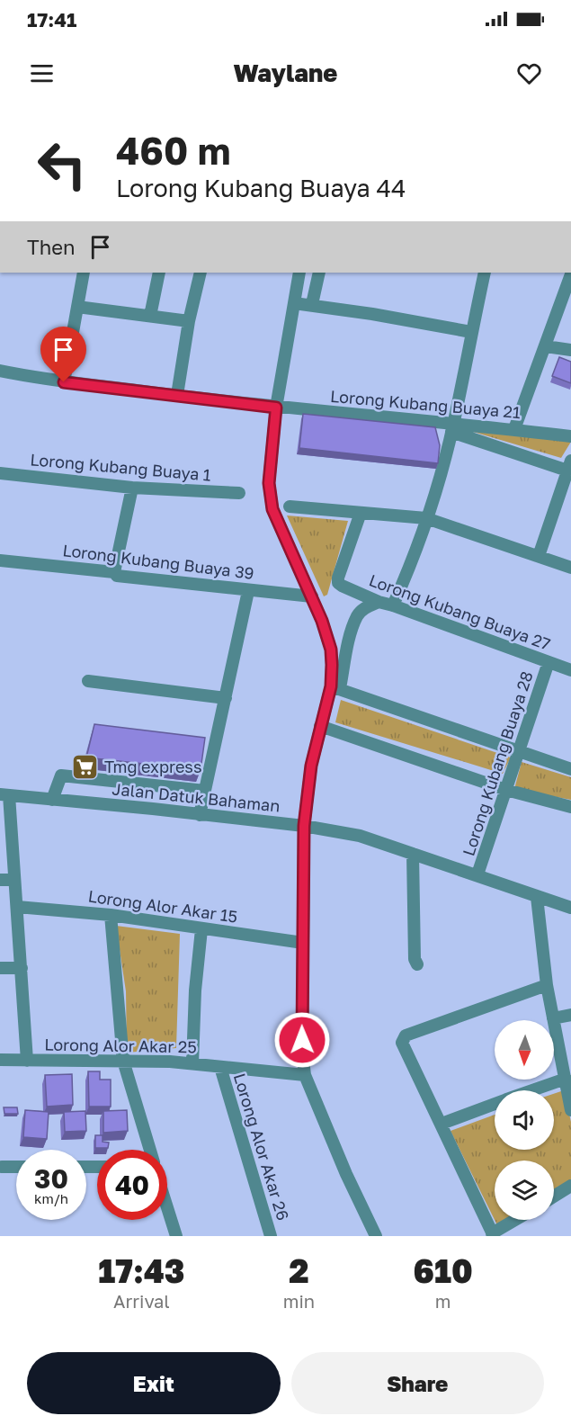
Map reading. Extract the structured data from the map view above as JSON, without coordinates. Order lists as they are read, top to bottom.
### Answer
{
  "streets": {
    "street": [
      "Lorong Kubang Buaya 21",
      "Lorong Kubang Buaya 1",
      "Lorong Kubang Buaya 39",
      "Lorong Kubang Buaya 27",
      "Lorong Kubang Buaya 28",
      "Jalan Datuk Bahaman",
      "Lorong Alor Akar 15",
      "Lorong Alor Akar 25",
      "Lorong Alor Akar 26"
    ]
  },
  "crossings": [
    ["Lorong Kubang Buaya 27", "Lorong Kubang Buaya 28"],
    ["Lorong Kubang Buaya 28", "Jalan Datuk Bahaman"],
    ["Lorong Alor Akar 25", "Lorong Alor Akar 26"]
  ],
  "places": {
    "supermarket": ["Tmg express"]
  },
  "north": "bottom",
  "page": {
    "status": "17:41",
    "header": "Waylane",
    "turn": ["460 m", "Lorong Kubang Buaya 44"],
    "then": "Then",
    "speed": "30 km/h",
    "limit": "40",
    "eta": [
      "17:43",
      "Arrival",
      "2",
      "min",
      "610",
      "m"
    ],
    "buttons": ["Exit", "Share"]
  }
}
